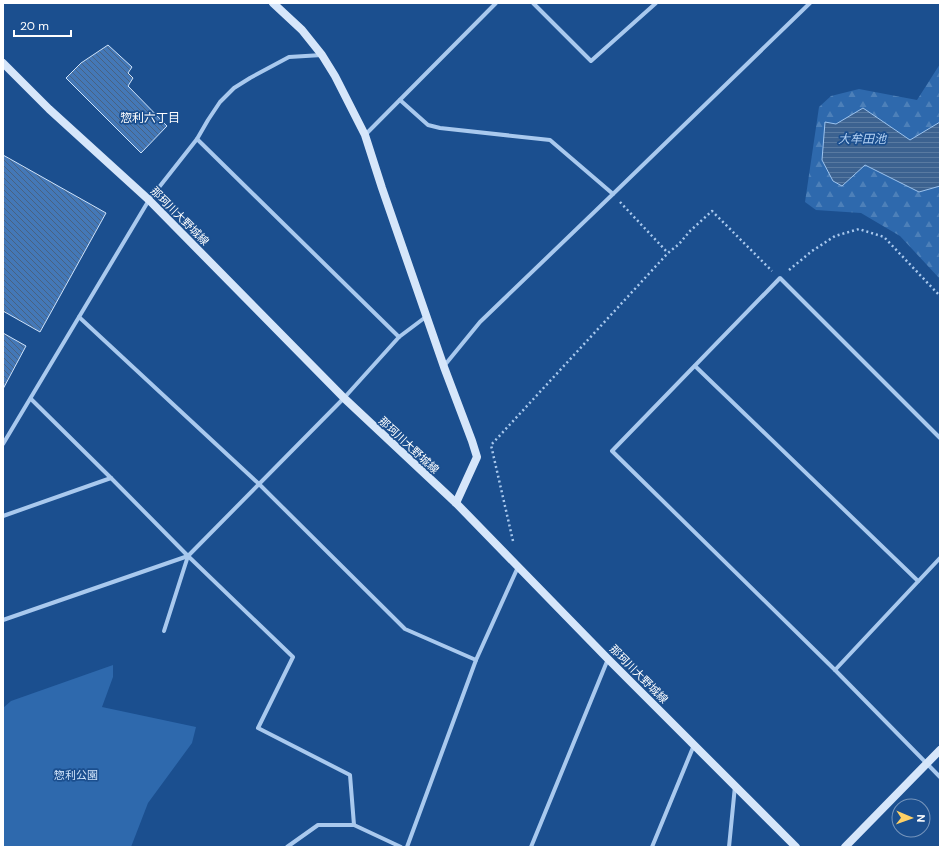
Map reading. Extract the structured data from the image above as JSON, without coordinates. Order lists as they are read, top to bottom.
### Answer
{
  "streets": {
    "main road": ["那珂川大野城線"]
  },
  "districts": ["惣利六丁目"],
  "water": ["大牟田池"],
  "parks": ["惣利公園"],
  "scale_bar": "20 m",
  "north": "right"
}
